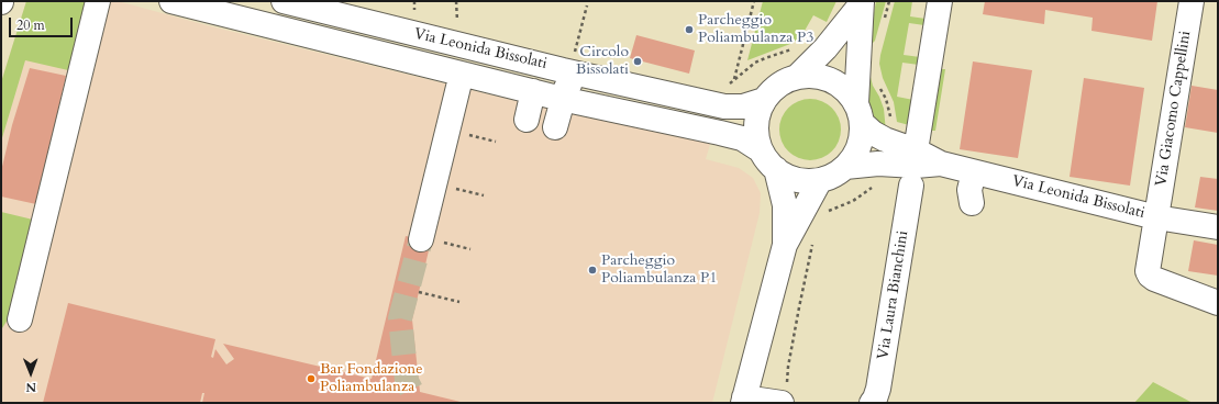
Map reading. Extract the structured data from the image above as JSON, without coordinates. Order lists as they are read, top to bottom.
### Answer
{
  "streets": {
    "street": ["Via Leonida Bissolati", "Via Giacomo Cappellini", "Via Laura Bianchini"]
  },
  "crossings": [
    ["Via Leonida Bissolati", "Via Giacomo Cappellini"]
  ],
  "places": [
    "Parcheggio Poliambulanza P3",
    "Circolo Bissolati",
    "Parcheggio Poliambulanza P1",
    "Bar Fondazione Poliambulanza"
  ],
  "scale_bar": "20 m",
  "north": "bottom"
}
